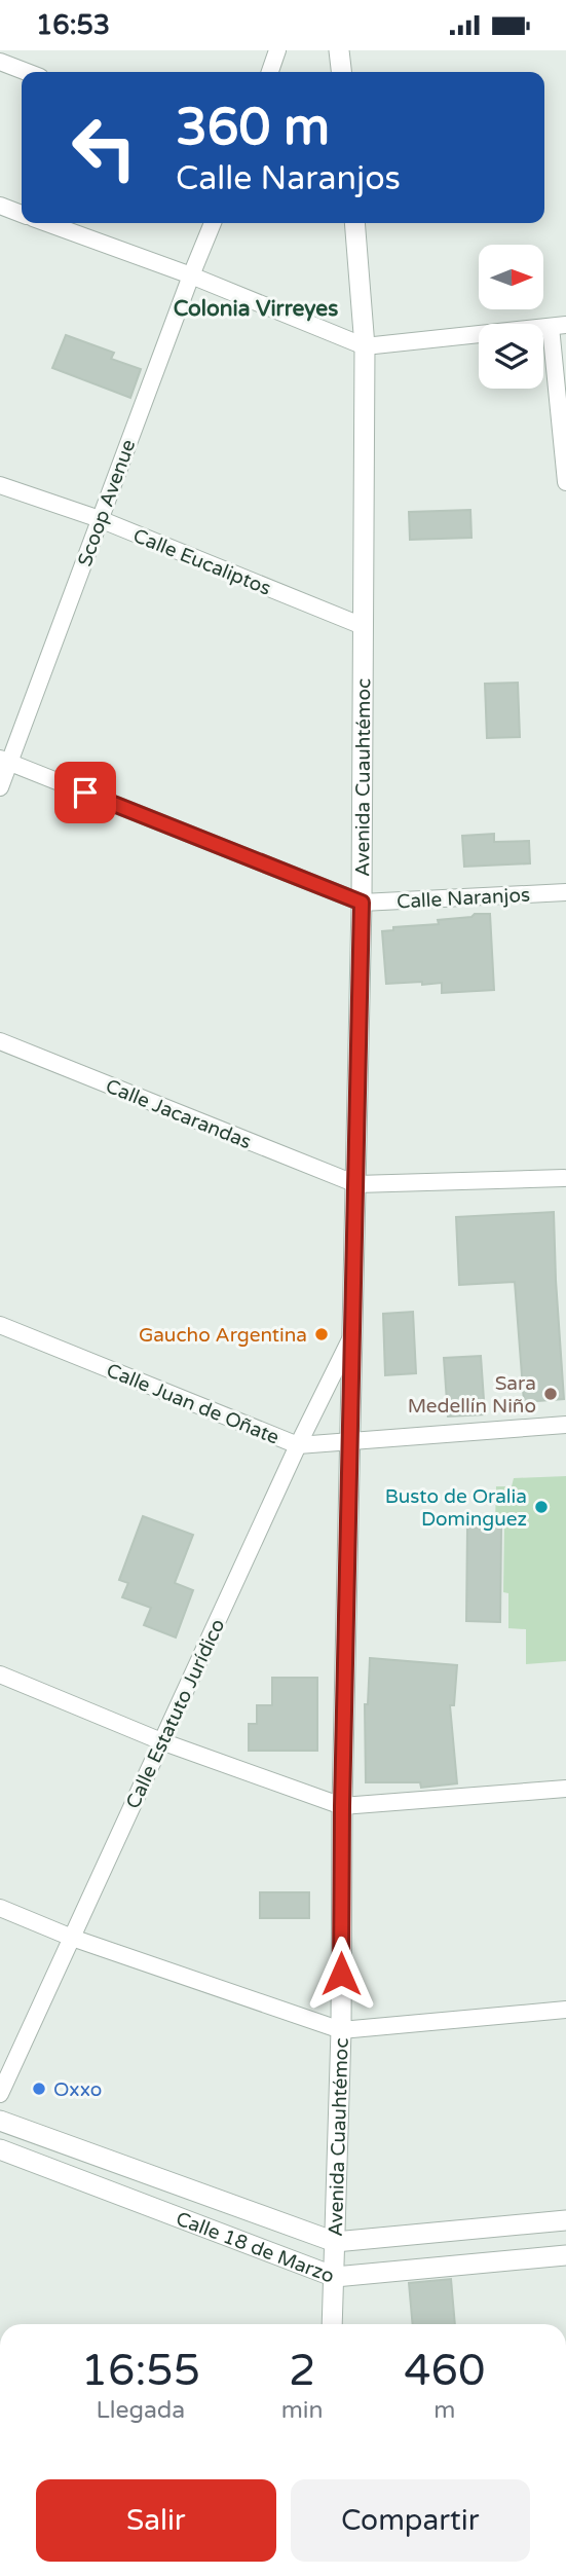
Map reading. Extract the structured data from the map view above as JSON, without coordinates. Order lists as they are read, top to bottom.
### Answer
{
  "streets": {
    "street": [
      "Scoop Avenue",
      "Calle Eucaliptos",
      "Avenida Cuauhtémoc",
      "Calle Naranjos",
      "Calle Jacarandas",
      "Calle Juan de Oñate",
      "Calle Estatuto Jurídico",
      "Calle 18 de Marzo"
    ]
  },
  "crossings": [
    ["Scoop Avenue", "Calle Eucaliptos"],
    ["Scoop Avenue", "Calle Naranjos"],
    ["Calle Eucaliptos", "Avenida Cuauhtémoc"],
    ["Avenida Cuauhtémoc", "Calle Naranjos"],
    ["Avenida Cuauhtémoc", "Calle Jacarandas"],
    ["Avenida Cuauhtémoc", "Calle Juan de Oñate"],
    ["Avenida Cuauhtémoc", "Calle Estatuto Jurídico"],
    ["Avenida Cuauhtémoc", "Calle 18 de Marzo"],
    ["Calle Juan de Oñate", "Calle Estatuto Jurídico"]
  ],
  "districts": ["Colonia Virreyes"],
  "places": [
    "Gaucho Argentina",
    "Sara Medellín Niño",
    "Busto de Oralia Dominguez",
    "Oxxo"
  ],
  "north": "right",
  "page": {
    "status": "16:53",
    "turn": ["360 m", "Calle Naranjos"],
    "eta": [
      "16:55",
      "Llegada",
      "2",
      "min",
      "460",
      "m"
    ],
    "buttons": ["Salir", "Compartir"]
  }
}
